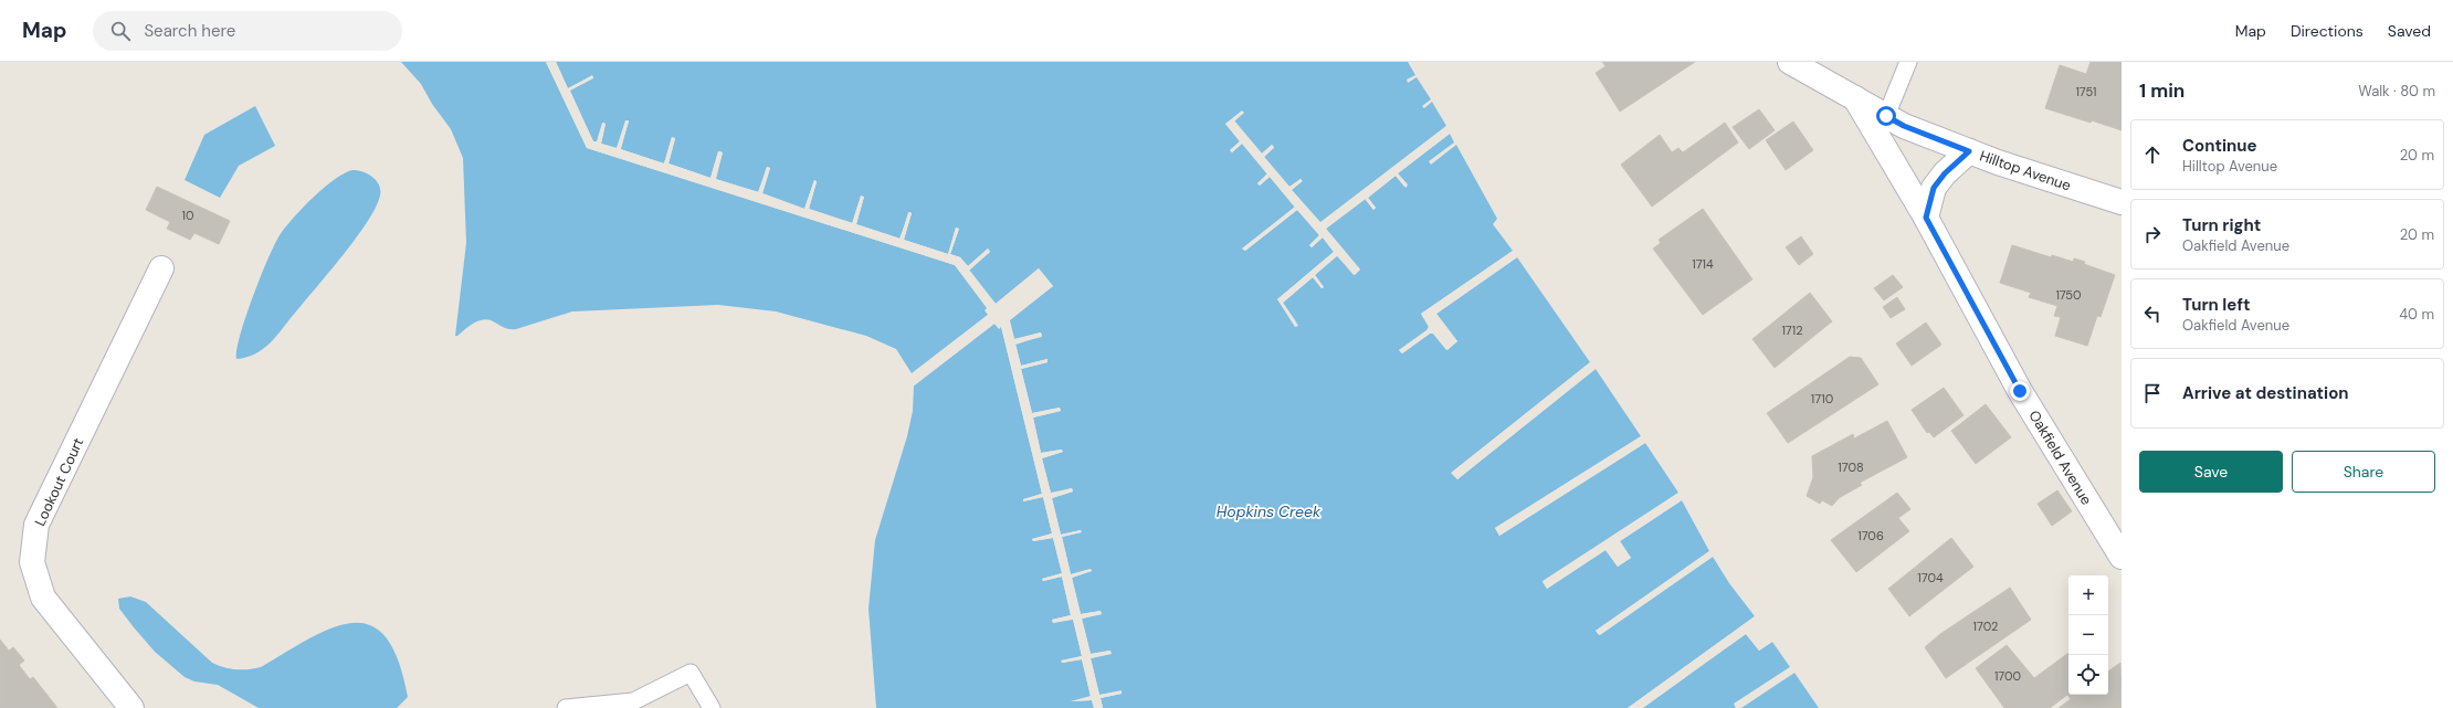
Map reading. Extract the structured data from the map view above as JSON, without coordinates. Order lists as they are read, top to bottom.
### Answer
{
  "streets": {
    "street": ["Hilltop Avenue", "Oakfield Avenue", "Lookout Court"]
  },
  "crossings": [
    ["Hilltop Avenue", "Oakfield Avenue"]
  ],
  "water": ["Hopkins Creek"],
  "house_numbers": [
    "1751",
    "10",
    "1714",
    "1750",
    "1712",
    "1710",
    "1708",
    "1706",
    "1704",
    "1702",
    "1700"
  ],
  "page": {
    "header": "Map",
    "search": "Search here",
    "nav": ["Map", "Directions", "Saved"],
    "heading": ["1 min", "Walk · 80 m"],
    "list": [
      ["Continue", "Hilltop Avenue", "20 m"],
      ["Turn right", "Oakfield Avenue", "20 m"],
      ["Turn left", "Oakfield Avenue", "40 m"],
      "Arrive at destination"
    ],
    "buttons": ["Save", "Share"],
    "map_buttons": ["+", "−"]
  }
}
